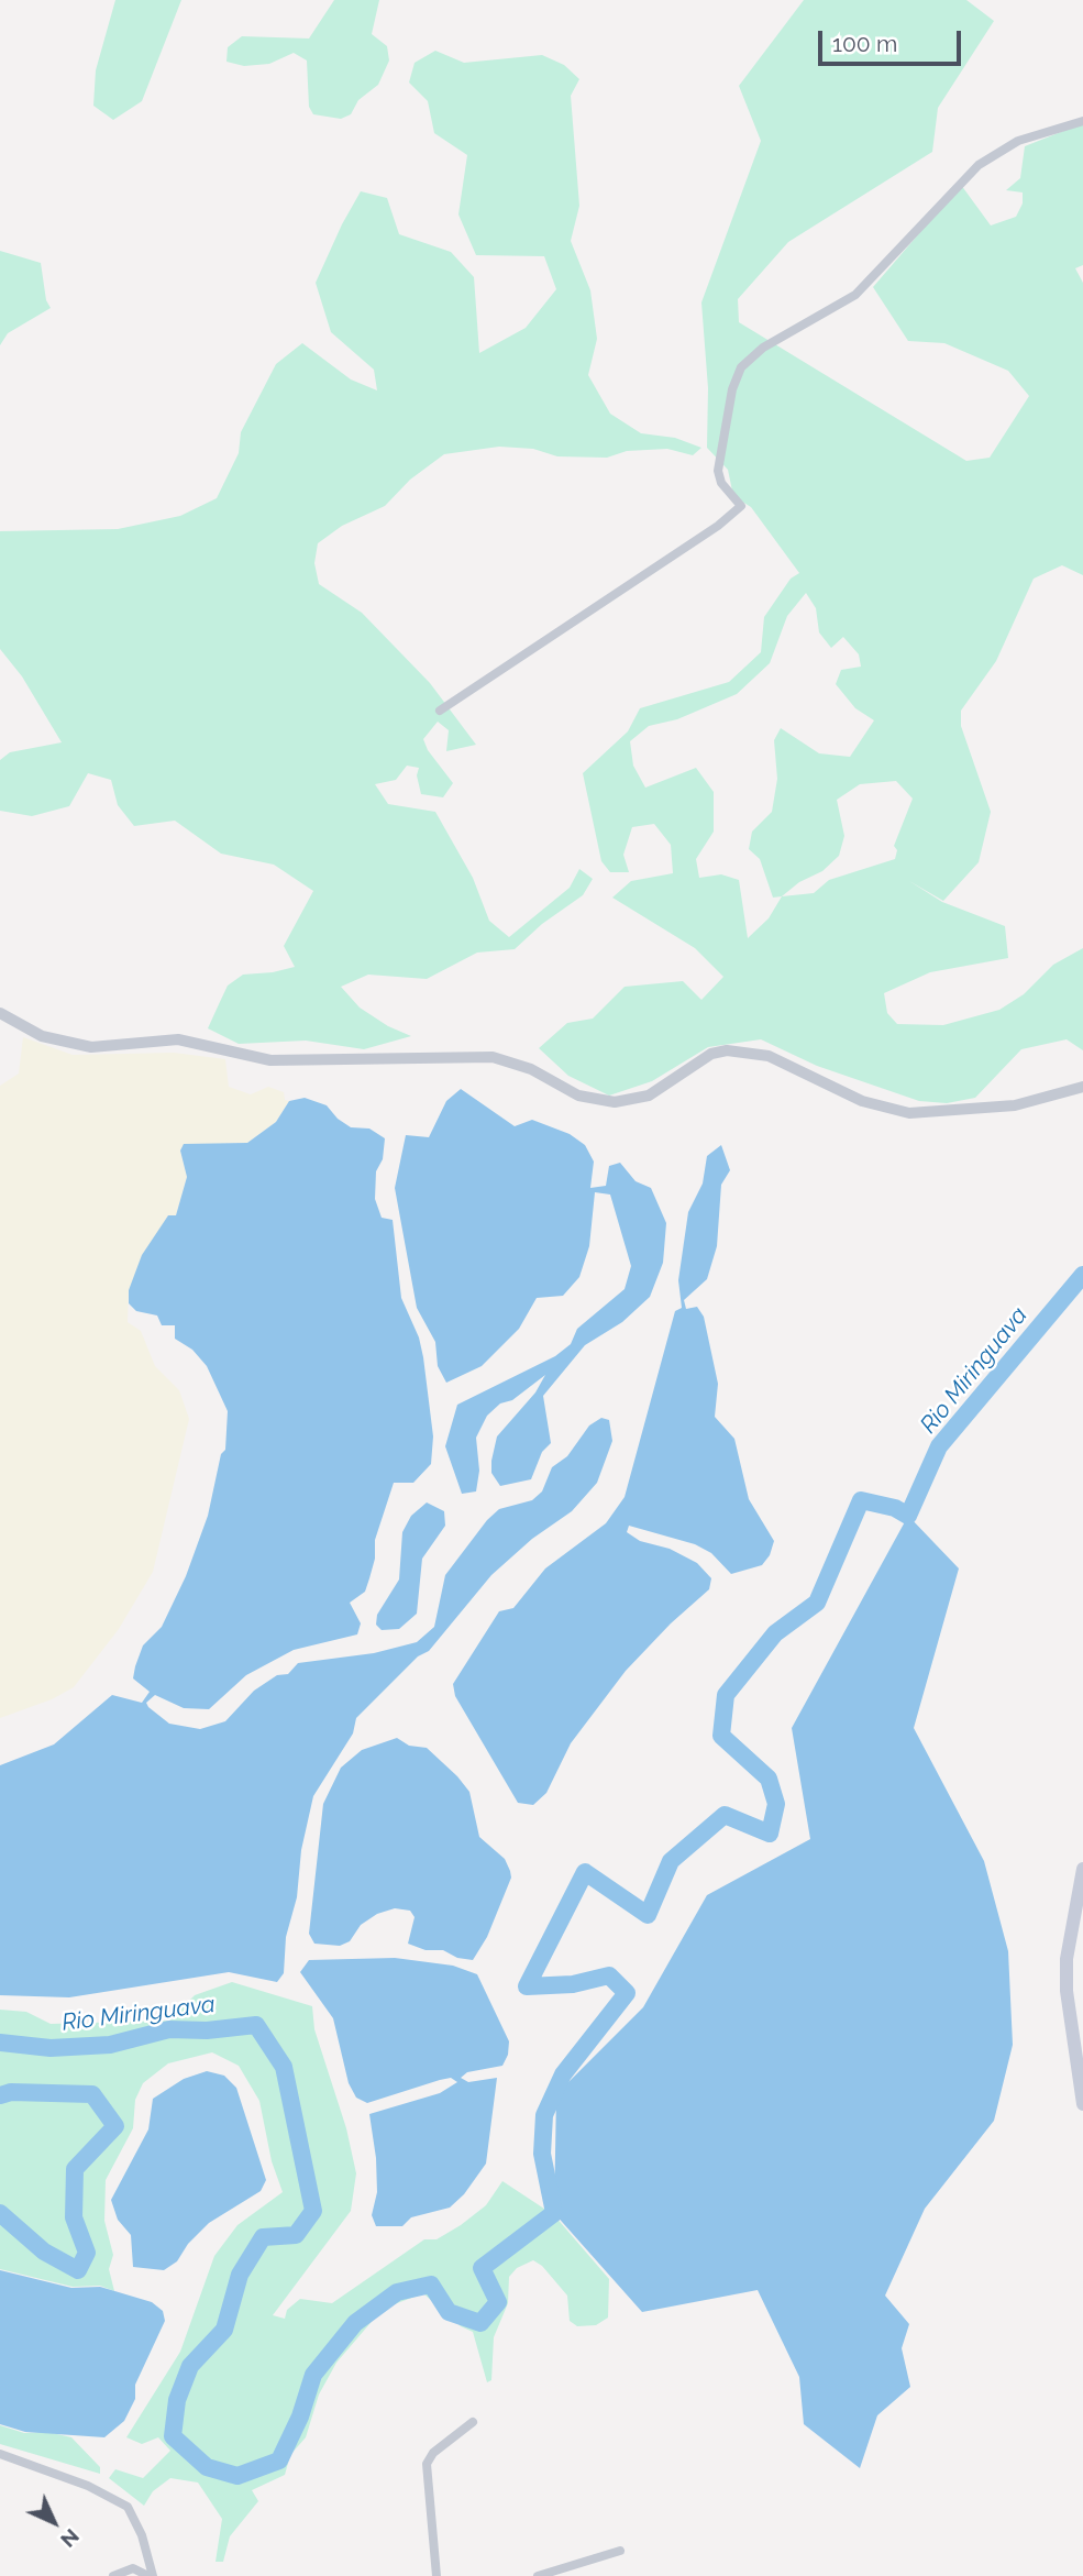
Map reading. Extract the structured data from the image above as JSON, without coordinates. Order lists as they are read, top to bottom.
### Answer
{
  "water": ["Rio Miringuava"],
  "scale_bar": "100 m",
  "north": "bottom right"
}
